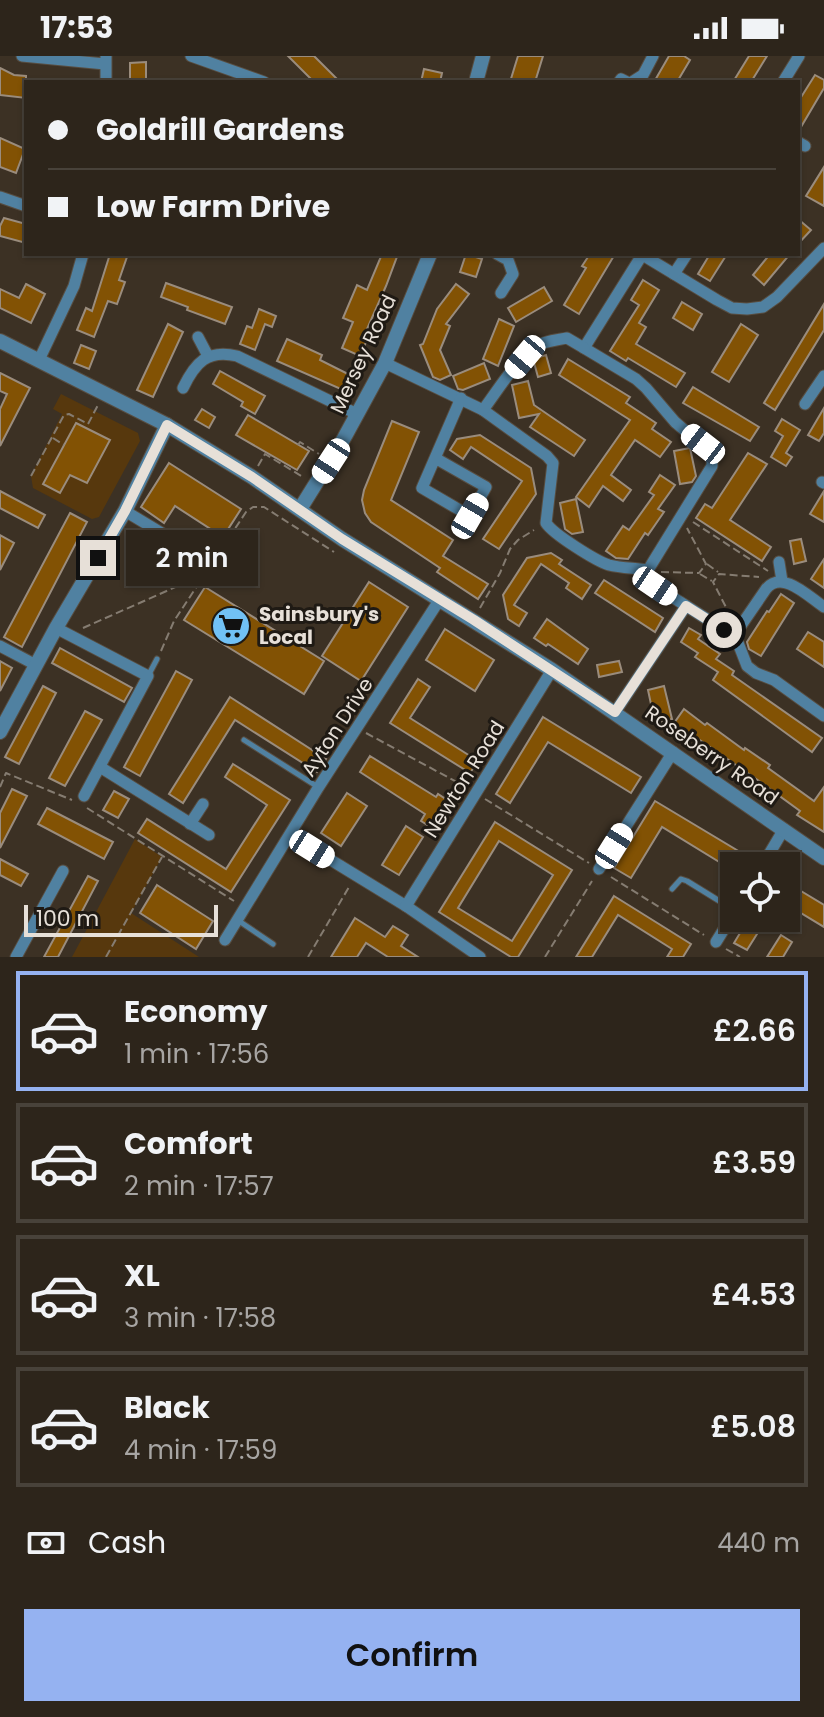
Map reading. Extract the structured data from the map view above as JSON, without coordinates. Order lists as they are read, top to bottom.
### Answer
{
  "streets": {
    "street": [
      "Mersey Road",
      "Ayton Drive",
      "Roseberry Road",
      "Newton Road"
    ]
  },
  "crossings": [
    ["Mersey Road", "Roseberry Road"],
    ["Ayton Drive", "Roseberry Road"],
    ["Roseberry Road", "Newton Road"]
  ],
  "places": {
    "supermarket": ["Sainsbury's Local"]
  },
  "scale_bar": "100 m",
  "page": {
    "status": "17:53",
    "banner": ["Goldrill Gardens", "Low Farm Drive"],
    "bubble": "2 min",
    "scale": "100 m",
    "list": [
      {
        "name": "Economy",
        "note": "1 min · 17:56",
        "value": "£2.66"
      },
      {
        "name": "Comfort",
        "note": "2 min · 17:57",
        "value": "£3.59"
      },
      {
        "name": "XL",
        "note": "3 min · 17:58",
        "value": "£4.53"
      },
      {
        "name": "Black",
        "note": "4 min · 17:59",
        "value": "£5.08"
      }
    ],
    "pay": ["Cash", "440 m"],
    "buttons": "Confirm"
  }
}
